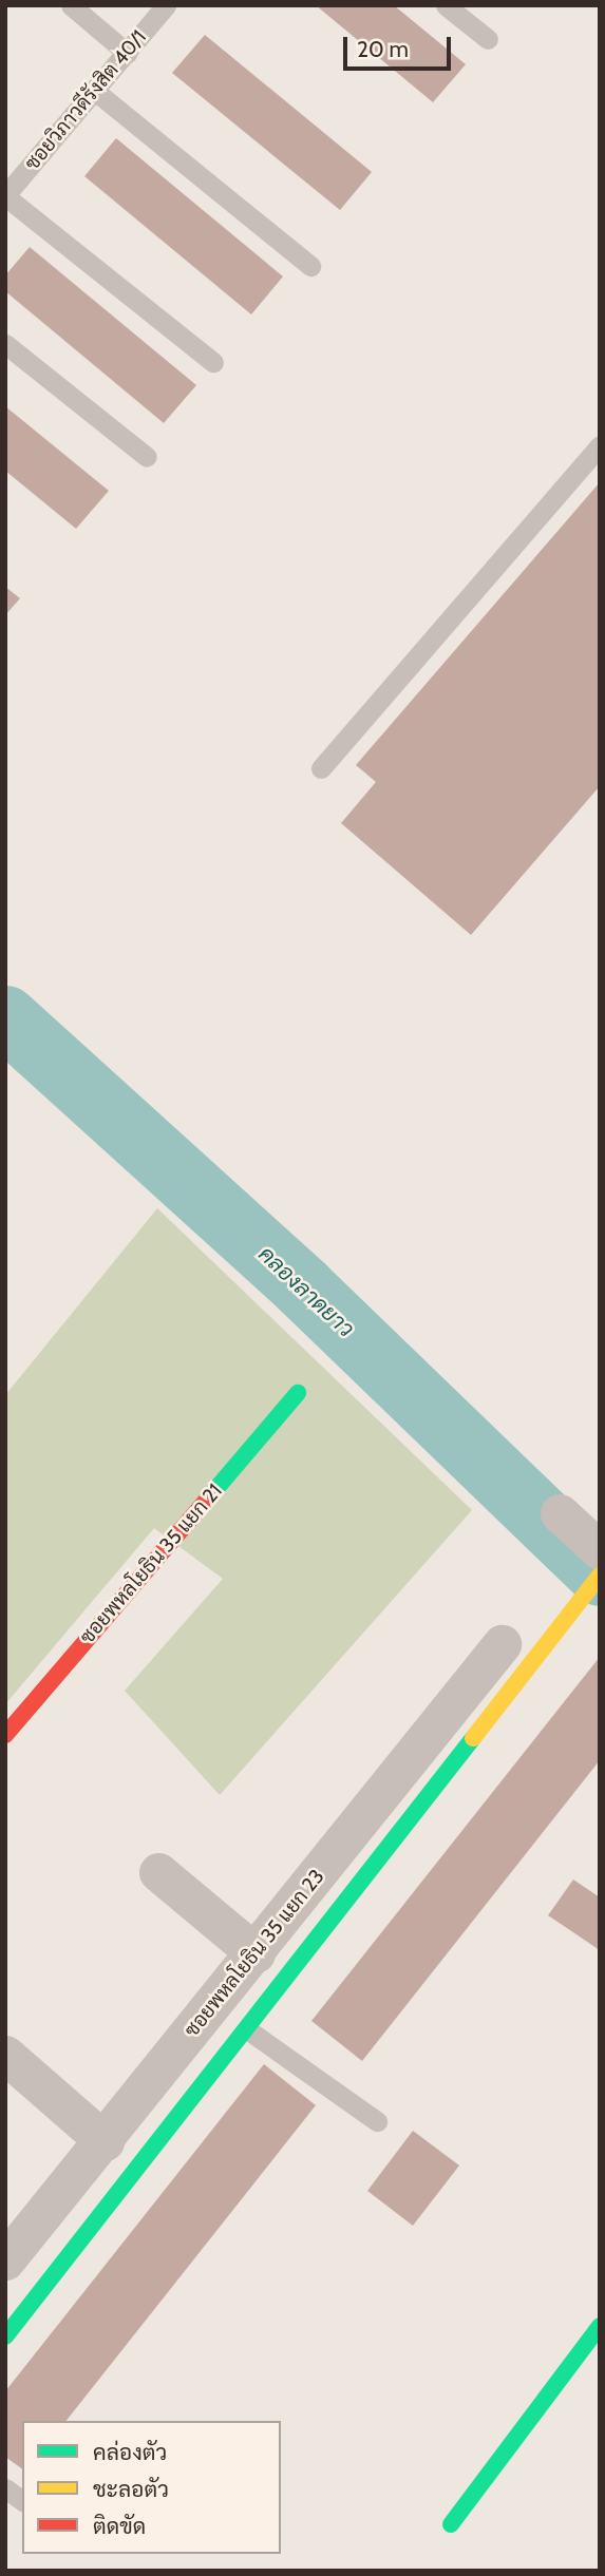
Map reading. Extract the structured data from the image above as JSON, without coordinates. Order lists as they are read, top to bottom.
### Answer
{
  "streets": {
    "street": ["ซอยพหลโยธิน 35 แยก 21", "ซอยพหลโยธิน 35 แยก 23"],
    "lane": ["ซอยวิภาวดีรังสิต 40/1"]
  },
  "water": ["คลองลาดยาว"],
  "legend": ["คล่องตัว", "ชะลอตัว", "ติดขัด"],
  "scale_bar": "20 m"
}
